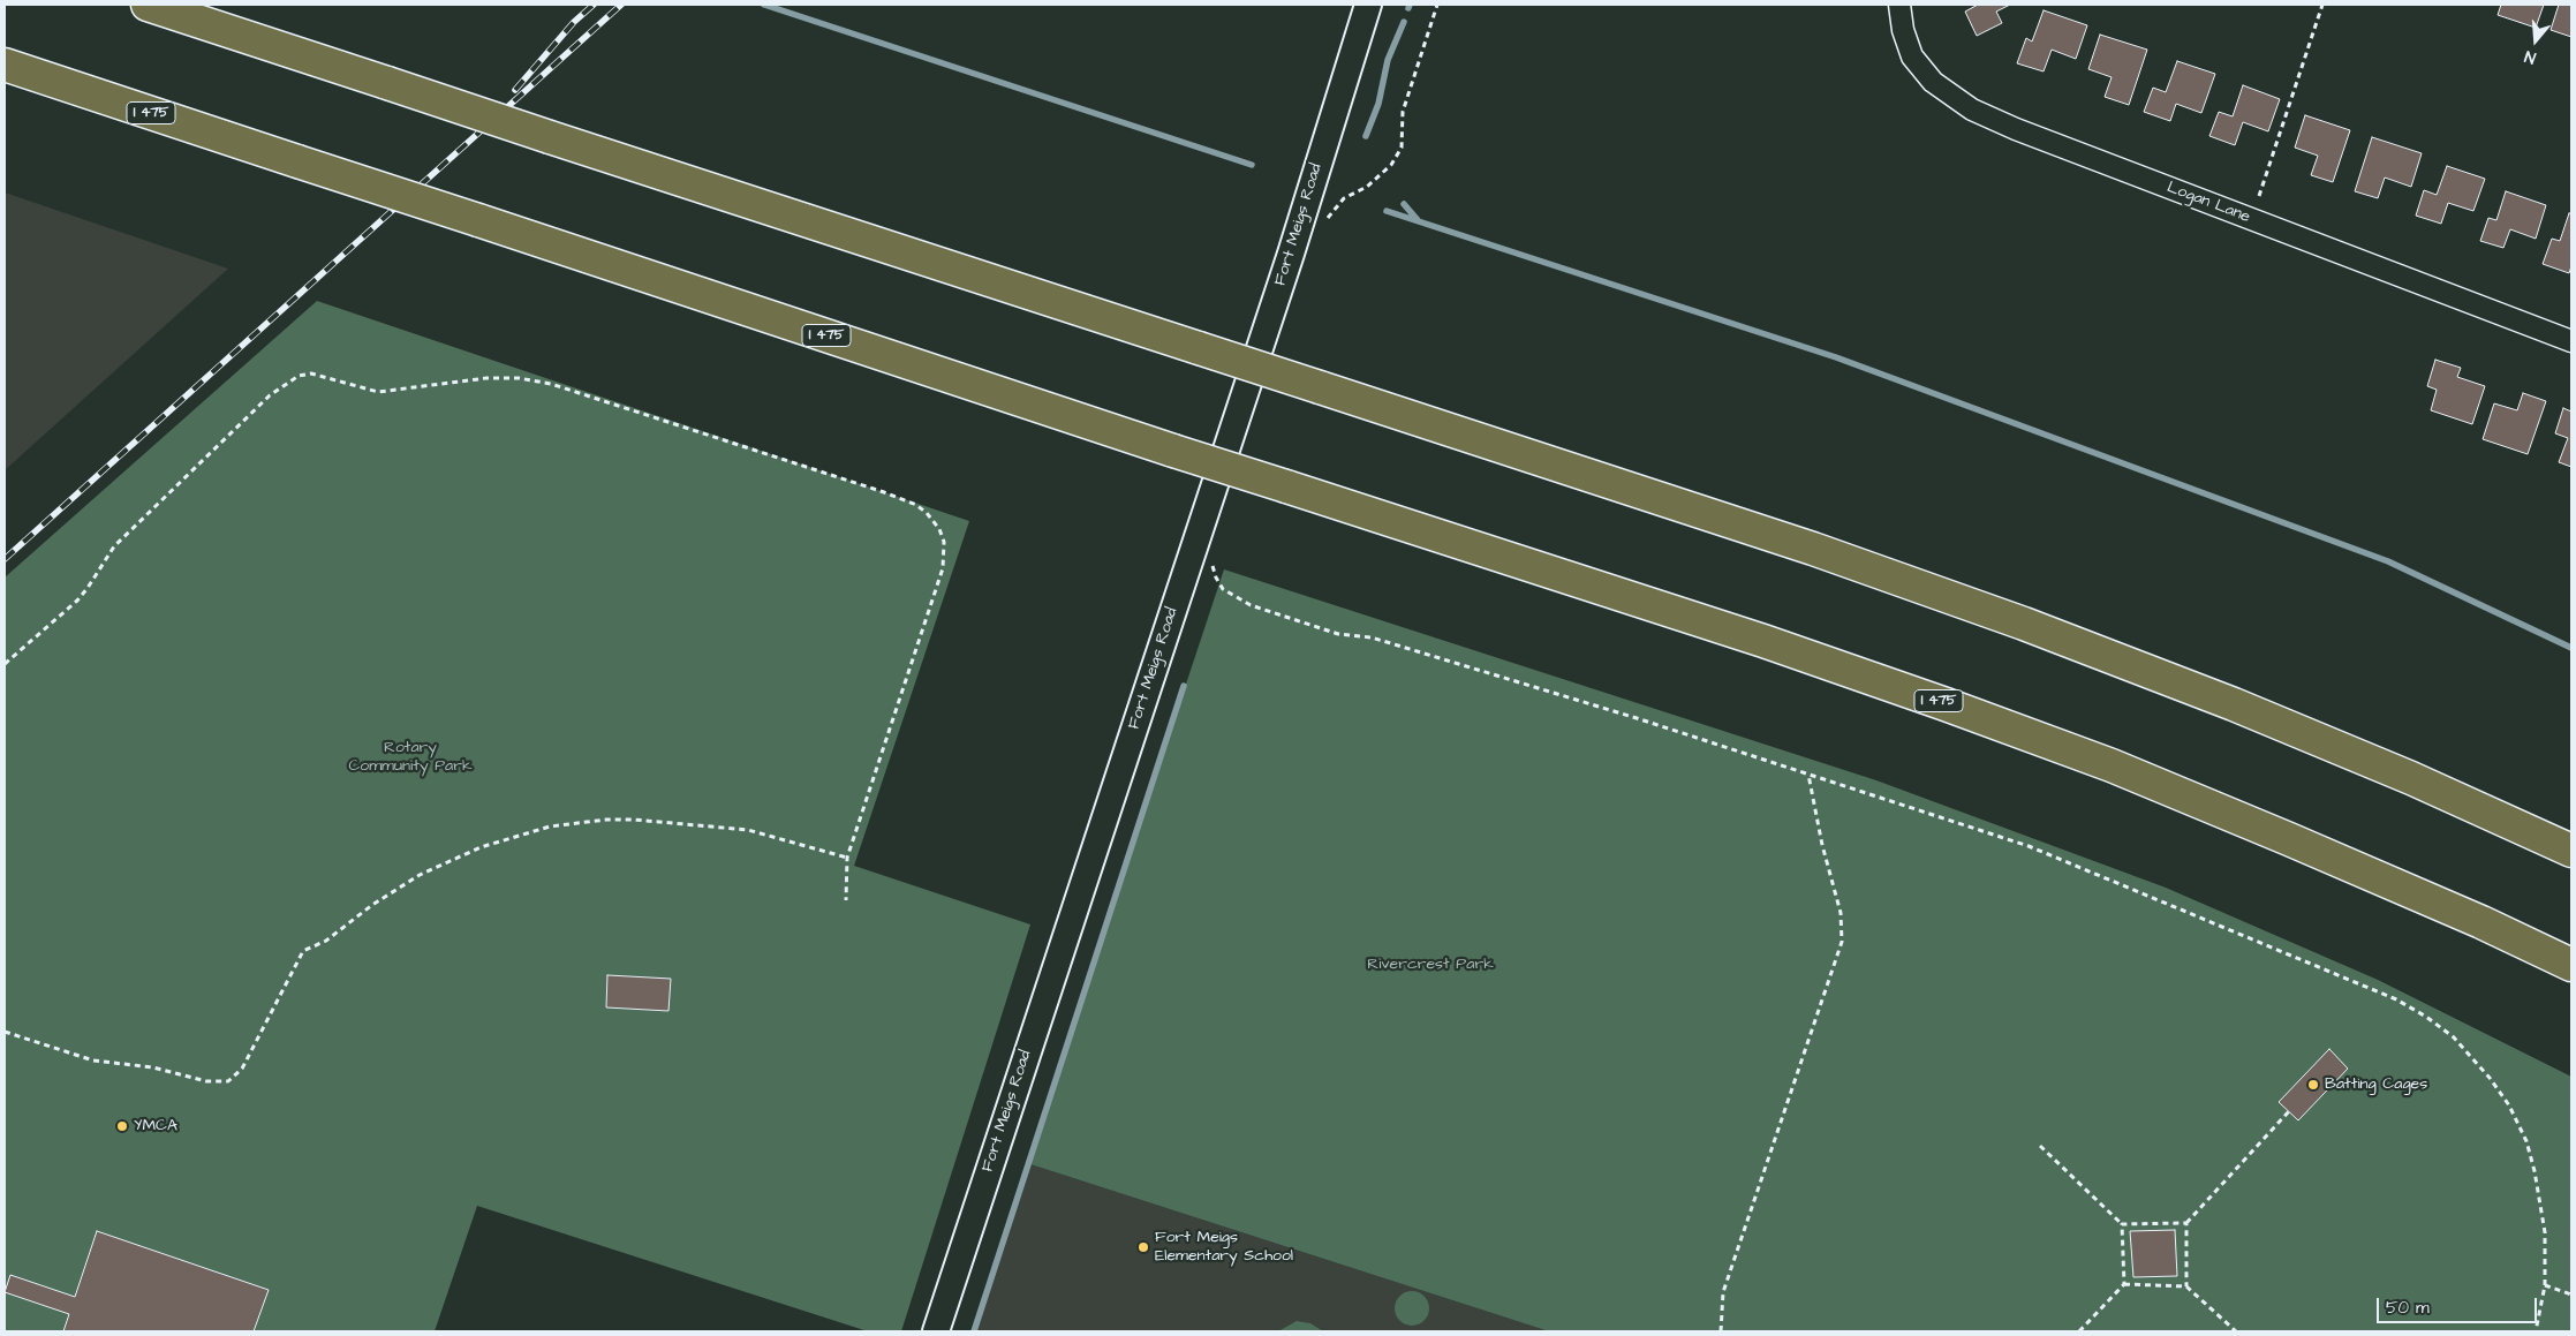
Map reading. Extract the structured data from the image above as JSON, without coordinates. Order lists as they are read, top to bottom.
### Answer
{
  "streets": {
    "highway": ["I 475"],
    "street": ["Logan Lane", "Fort Meigs Road"]
  },
  "parks": ["Rotary Community Park", "Rivercrest Park"],
  "places": ["Batting Cages", "YMCA", "Fort Meigs Elementary School"],
  "scale_bar": "50 m",
  "north": "bottom"
}
